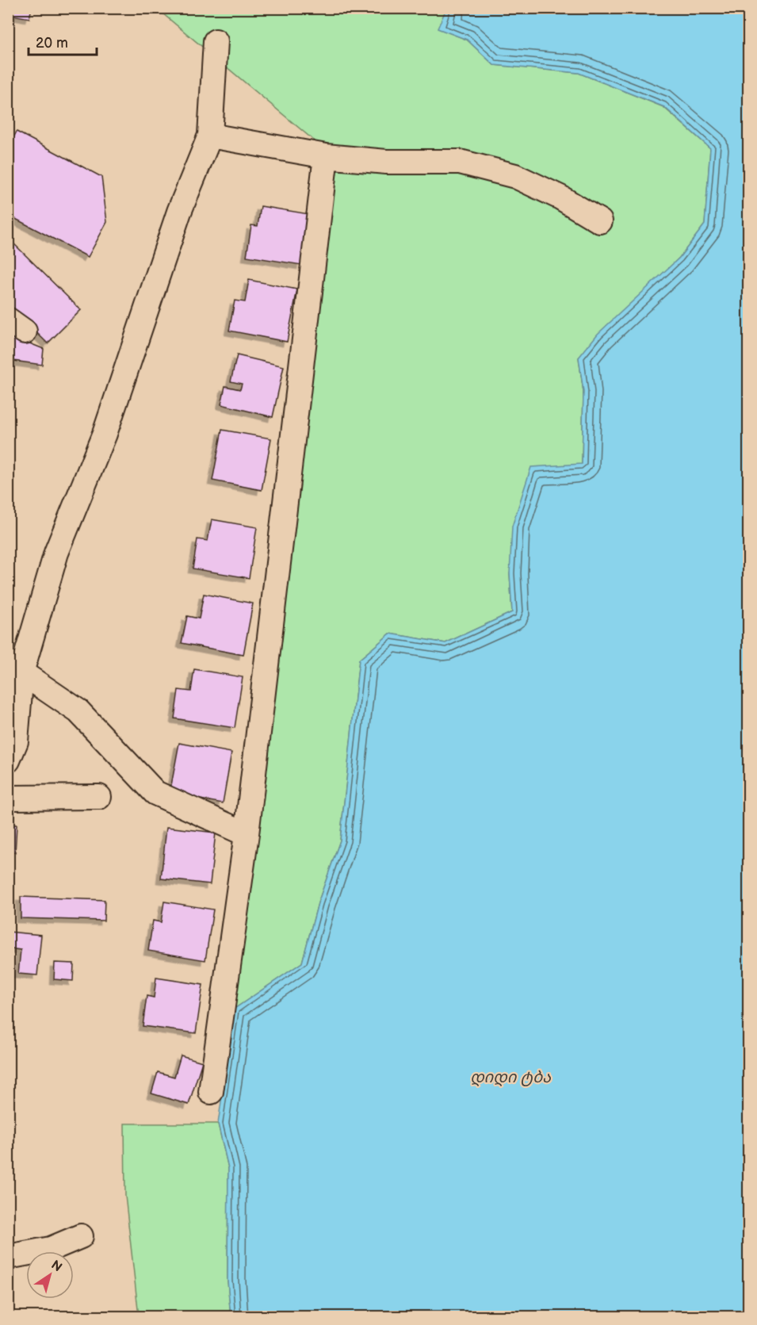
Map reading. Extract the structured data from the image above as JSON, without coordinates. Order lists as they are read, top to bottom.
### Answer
{
  "water": ["დიდი ტბა"],
  "scale_bar": "20 m",
  "north": "top right"
}
